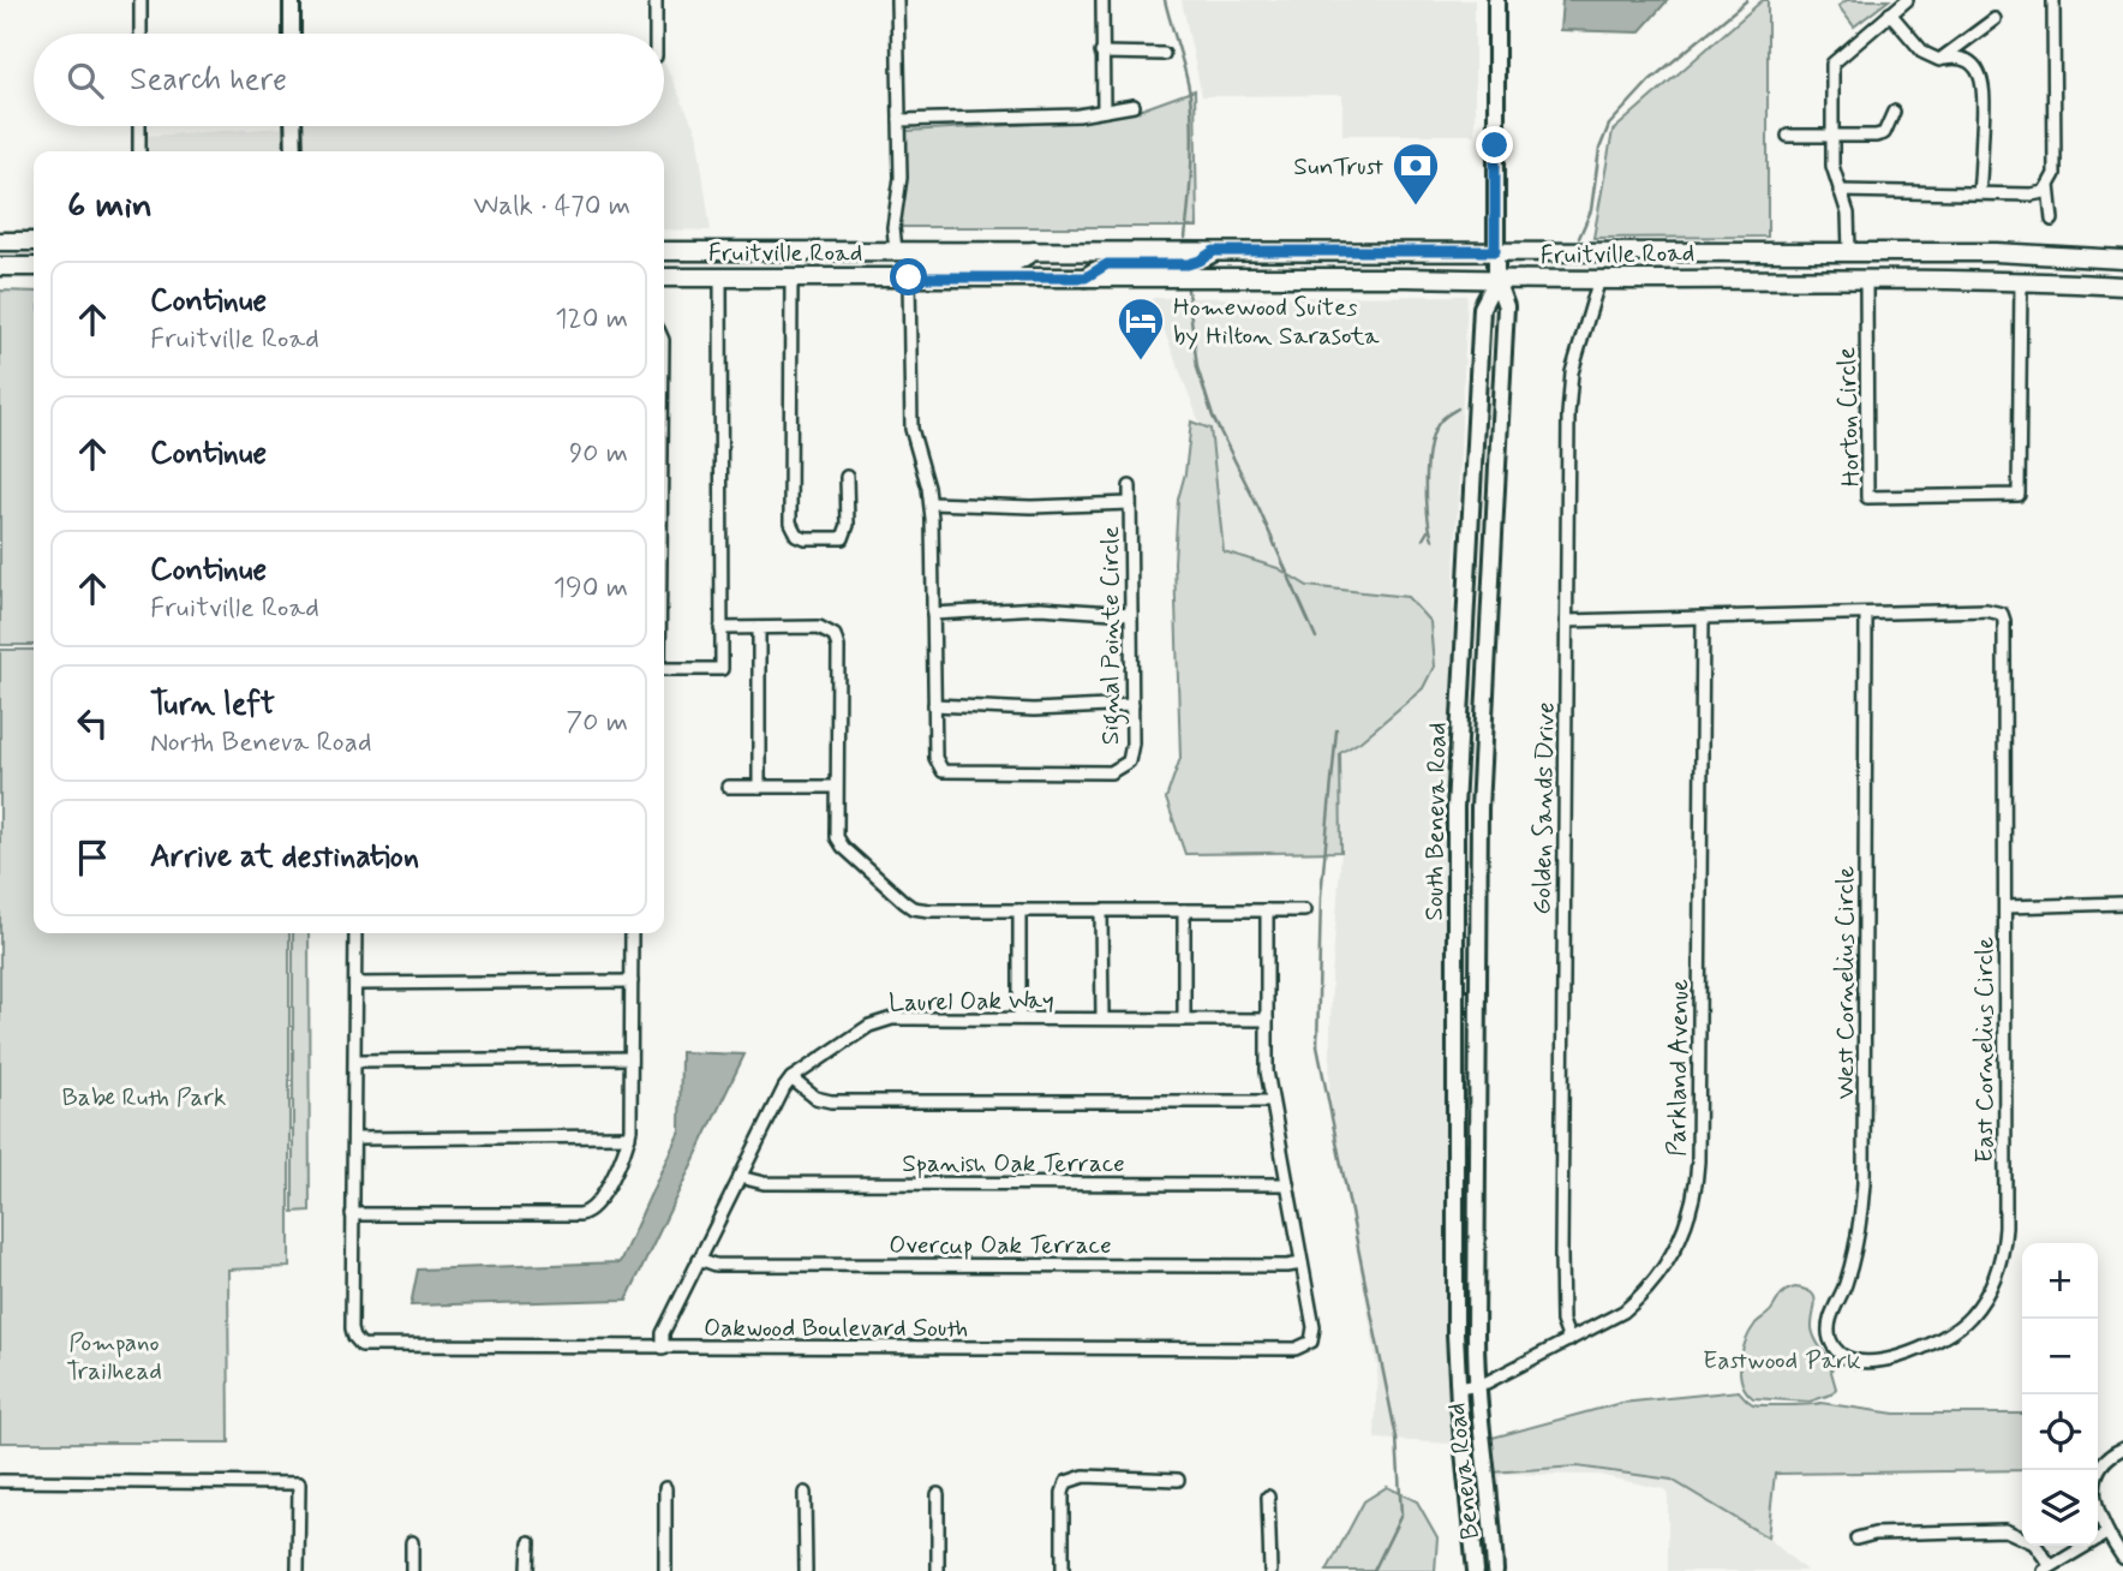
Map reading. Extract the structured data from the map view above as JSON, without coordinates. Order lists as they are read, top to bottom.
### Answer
{
  "streets": {
    "main road": ["Fruitville Road", "South Beneva Road", "Beneva Road"],
    "street": [
      "Horton Circle",
      "Signal Pointe Circle",
      "Golden Sands Drive",
      "West Cornelius Circle",
      "Laurel Oak Way",
      "East Cornelius Circle",
      "Parkland Avenue",
      "Spanish Oak Terrace",
      "Overcup Oak Terrace",
      "Oakwood Boulevard South"
    ]
  },
  "crossings": [
    ["Fruitville Road", "Horton Circle"],
    ["Fruitville Road", "Signal Pointe Circle"],
    ["Fruitville Road", "Golden Sands Drive"],
    ["Fruitville Road", "South Beneva Road"],
    ["Golden Sands Drive", "Parkland Avenue"],
    ["South Beneva Road", "Beneva Road"],
    ["West Cornelius Circle", "East Cornelius Circle"],
    ["Laurel Oak Way", "Spanish Oak Terrace"],
    ["Laurel Oak Way", "Overcup Oak Terrace"],
    ["Laurel Oak Way", "Oakwood Boulevard South"],
    ["Parkland Avenue", "Beneva Road"],
    ["Overcup Oak Terrace", "Oakwood Boulevard South"]
  ],
  "parks": ["Babe Ruth Park", "Pompano Trailhead", "Eastwood Park"],
  "places": {
    "bank": ["SunTrust"],
    "hotel": ["Homewood Suites by Hilton Sarasota"]
  },
  "page": {
    "search": "Search here",
    "heading": ["6 min", "Walk · 470 m"],
    "list": [
      ["Continue", "Fruitville Road", "120 m"],
      ["Continue", "90 m"],
      ["Continue", "Fruitville Road", "190 m"],
      ["Turn left", "North Beneva Road", "70 m"],
      "Arrive at destination"
    ],
    "map_buttons": ["+", "−"]
  }
}
